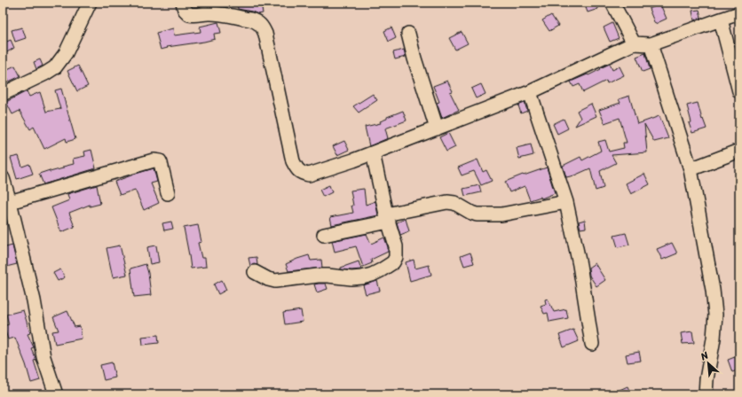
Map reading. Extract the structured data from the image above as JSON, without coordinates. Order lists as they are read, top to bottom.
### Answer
{
  "north": "top left"
}
